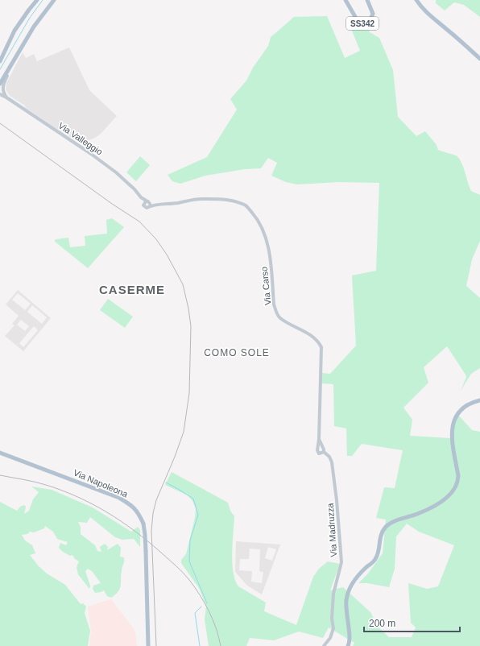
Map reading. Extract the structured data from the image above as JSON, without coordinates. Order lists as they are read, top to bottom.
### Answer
{
  "streets": {
    "main road": ["SS342", "Via Napoleona"],
    "street": ["Via Valleggio", "Via Carso", "Via Madruzza"]
  },
  "crossings": [
    ["Via Valleggio", "Via Carso"],
    ["Via Carso", "Via Madruzza"]
  ],
  "districts": ["CASERME", "COMO SOLE"],
  "scale_bar": "200 m"
}
